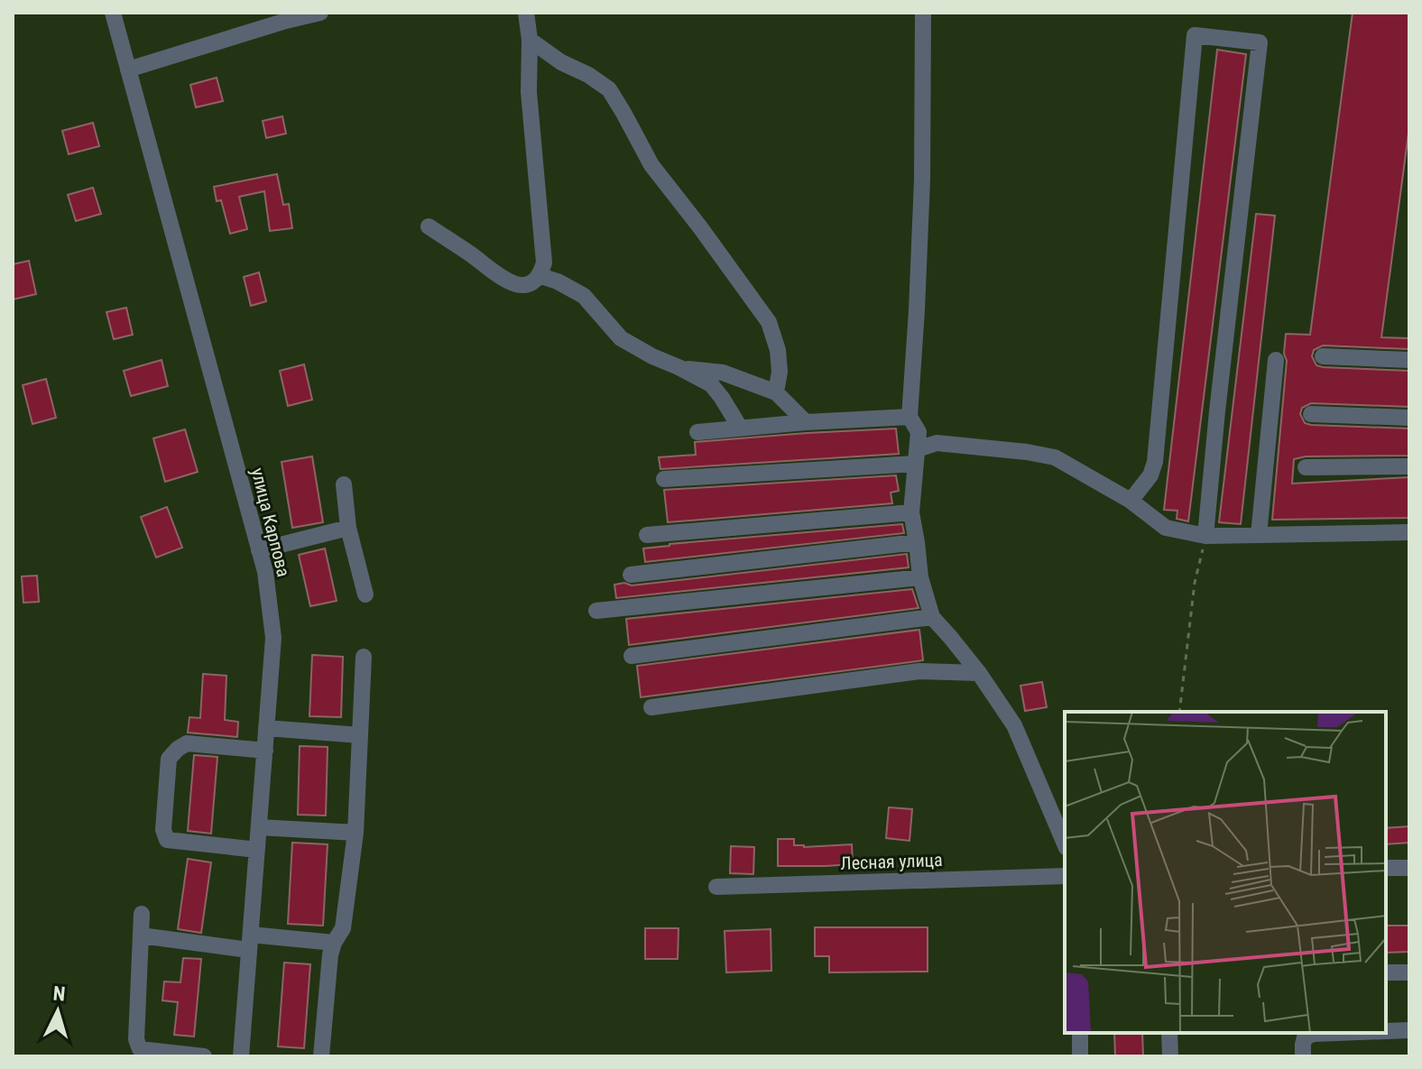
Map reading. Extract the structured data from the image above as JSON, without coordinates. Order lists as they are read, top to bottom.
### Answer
{
  "streets": {
    "street": ["улица Карпова", "Лесная улица"]
  },
  "north": "top"
}
